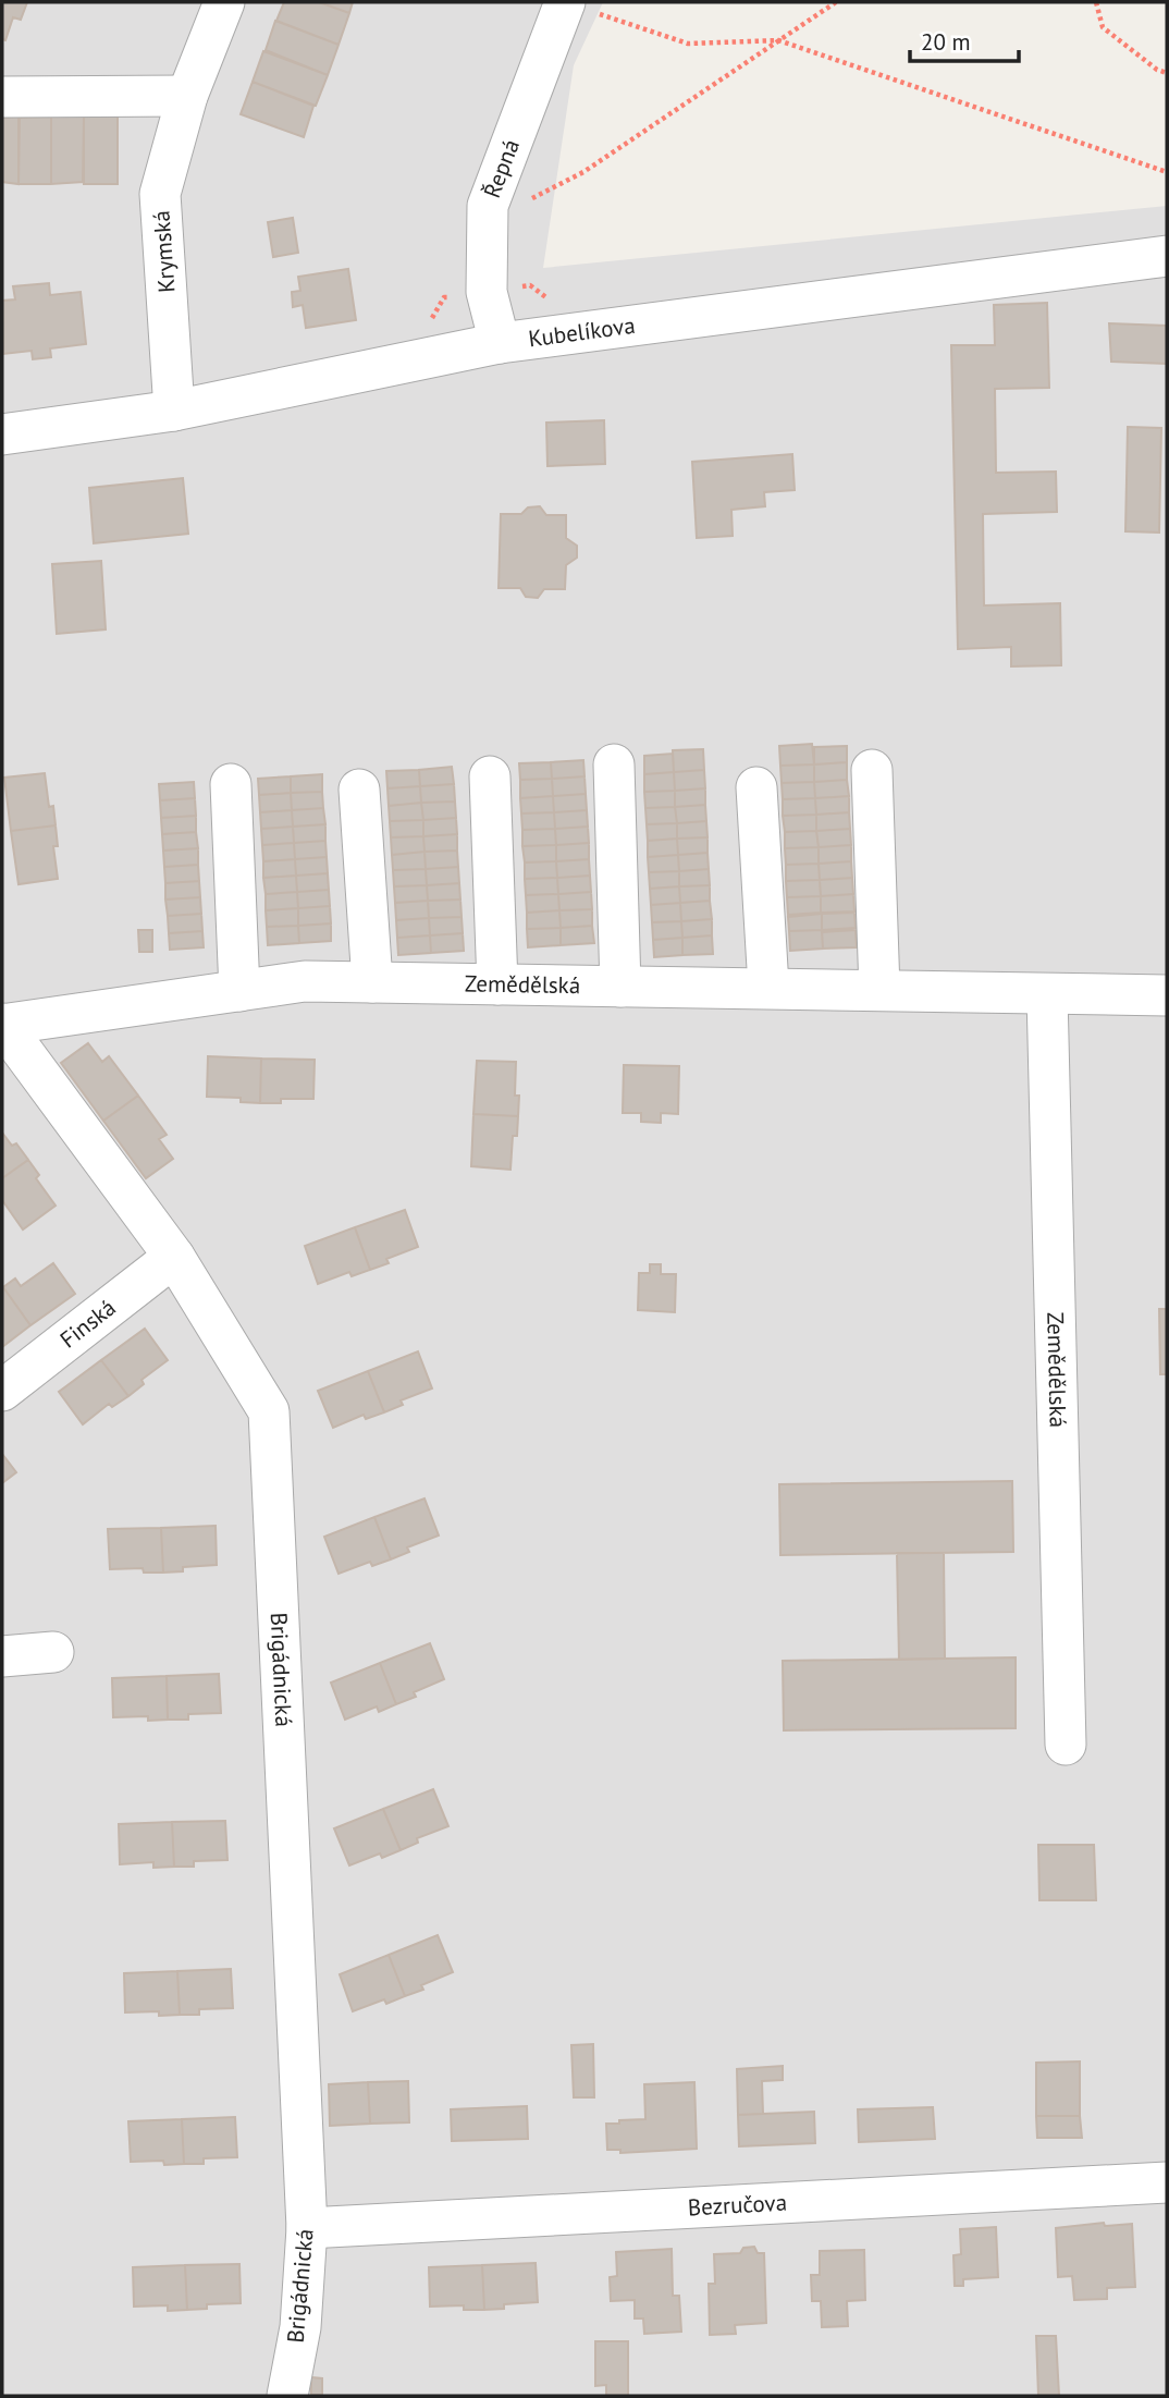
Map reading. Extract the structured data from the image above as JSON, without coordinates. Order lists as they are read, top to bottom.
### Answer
{
  "streets": {
    "street": [
      "Řepná",
      "Krymská",
      "Kubelíkova",
      "Zemědělská",
      "Finská",
      "Brigádnická",
      "Bezručova"
    ]
  },
  "crossings": [
    ["Řepná", "Kubelíkova"],
    ["Krymská", "Kubelíkova"],
    ["Zemědělská", "Brigádnická"],
    ["Finská", "Brigádnická"],
    ["Brigádnická", "Bezručova"]
  ],
  "scale_bar": "20 m"
}
